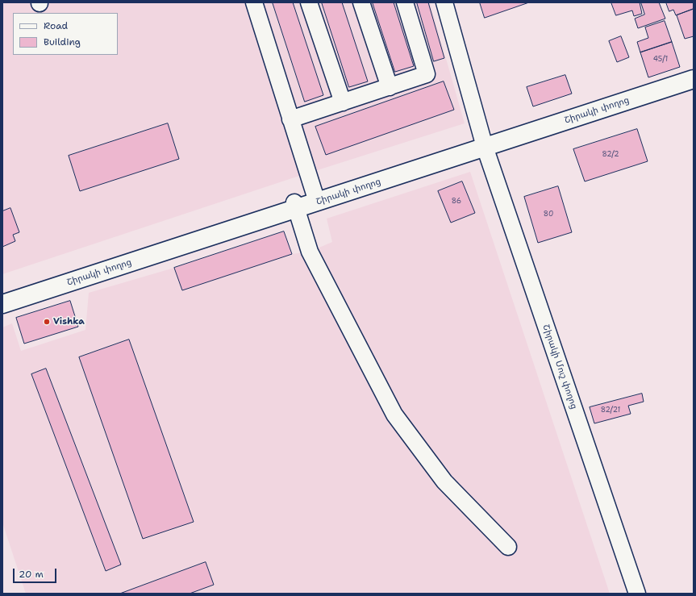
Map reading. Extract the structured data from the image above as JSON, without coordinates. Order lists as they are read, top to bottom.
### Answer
{
  "streets": {
    "main road": ["Շիրակի փողոց"],
    "street": ["Շիրակի Մուշ փողոց"]
  },
  "crossings": [
    ["Շիրակի փողոց", "Շիրակի Մուշ փողոց"]
  ],
  "places": ["Vishka"],
  "house_numbers": [
    "45/1",
    "82/2",
    "86",
    "80",
    "82/21"
  ],
  "legend": ["Road", "Building"],
  "scale_bar": "20 m"
}
